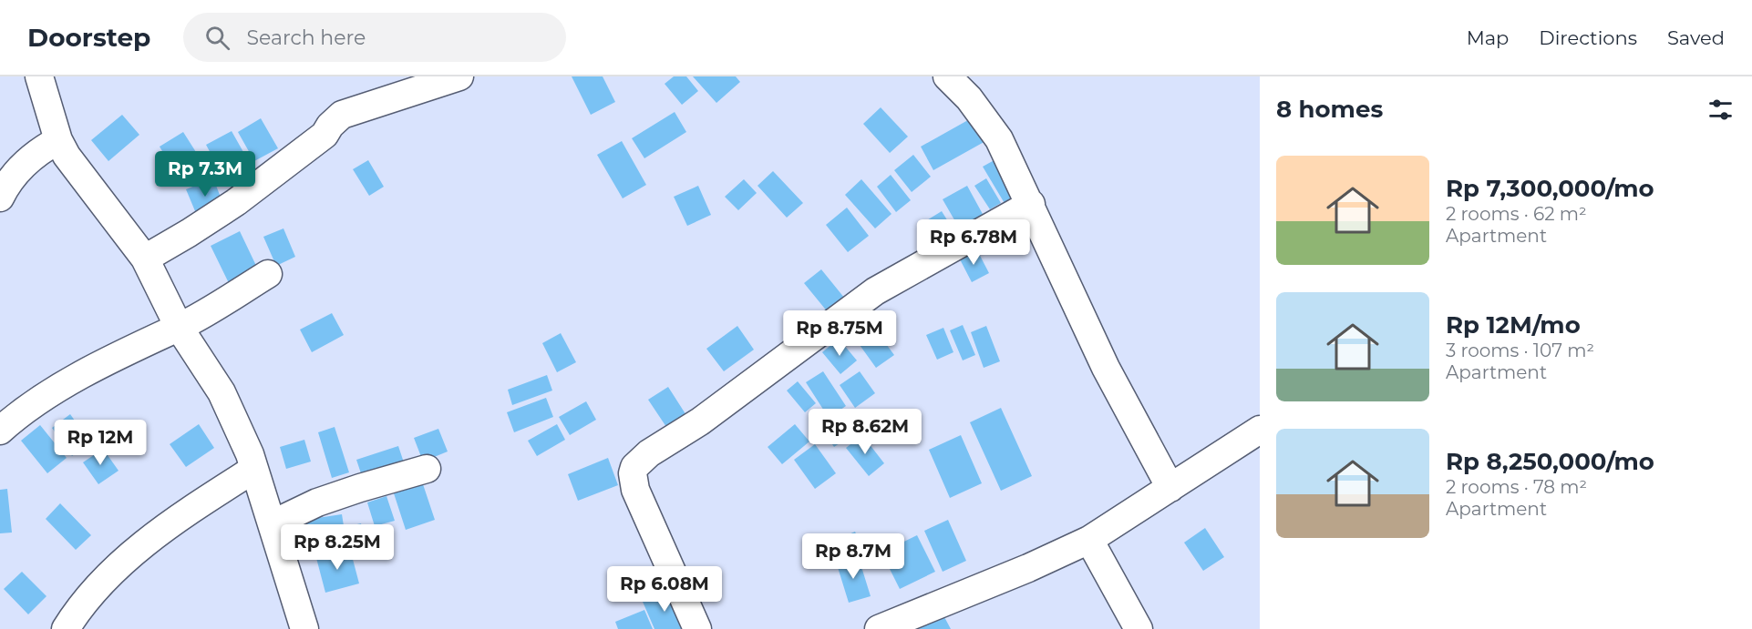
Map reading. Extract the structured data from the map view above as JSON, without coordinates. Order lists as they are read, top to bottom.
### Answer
{
  "page": {
    "header": "Doorstep",
    "search": "Search here",
    "nav": ["Map", "Directions", "Saved"],
    "heading": "8 homes",
    "list": [
      {
        "name": "Rp 7,300,000/mo",
        "note": "2 rooms · 62 m² · Apartment"
      },
      {
        "name": "Rp 12M/mo",
        "note": "3 rooms · 107 m² · Apartment"
      },
      {
        "name": "Rp 8,250,000/mo",
        "note": "2 rooms · 78 m² · Apartment"
      }
    ],
    "price": [
      "Rp 7.3M",
      "Rp 6.78M",
      "Rp 8.75M",
      "Rp 8.62M",
      "Rp 12M",
      "Rp 8.25M",
      "Rp 8.7M",
      "Rp 6.08M"
    ]
  }
}
